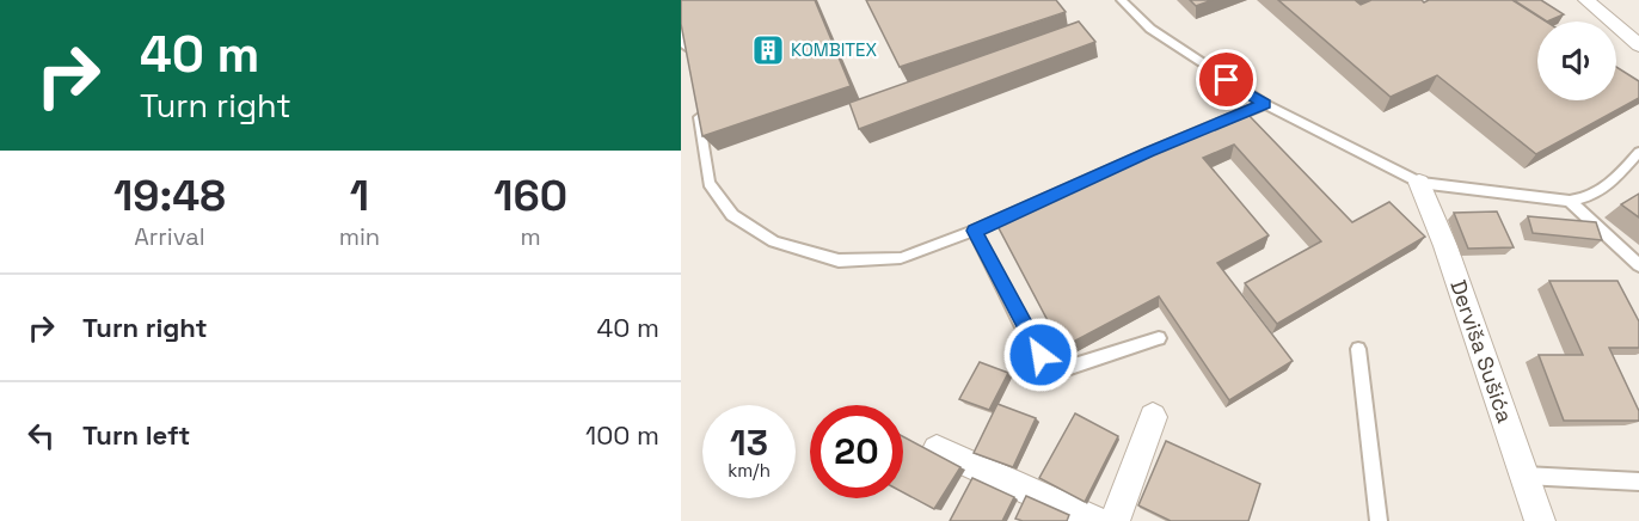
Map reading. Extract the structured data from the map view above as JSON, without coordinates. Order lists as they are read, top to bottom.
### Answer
{
  "streets": {
    "street": ["Derviša Sušića"]
  },
  "places": {
    "building": ["KOMBITEX"]
  },
  "page": {
    "turn": ["40 m", "Turn right"],
    "eta": [
      "19:48",
      "Arrival",
      "1",
      "min",
      "160",
      "m"
    ],
    "list": [
      {
        "name": "Turn right",
        "value": "40 m"
      },
      {
        "name": "Turn left",
        "value": "100 m"
      }
    ],
    "speed": "13 km/h",
    "limit": "20"
  }
}
